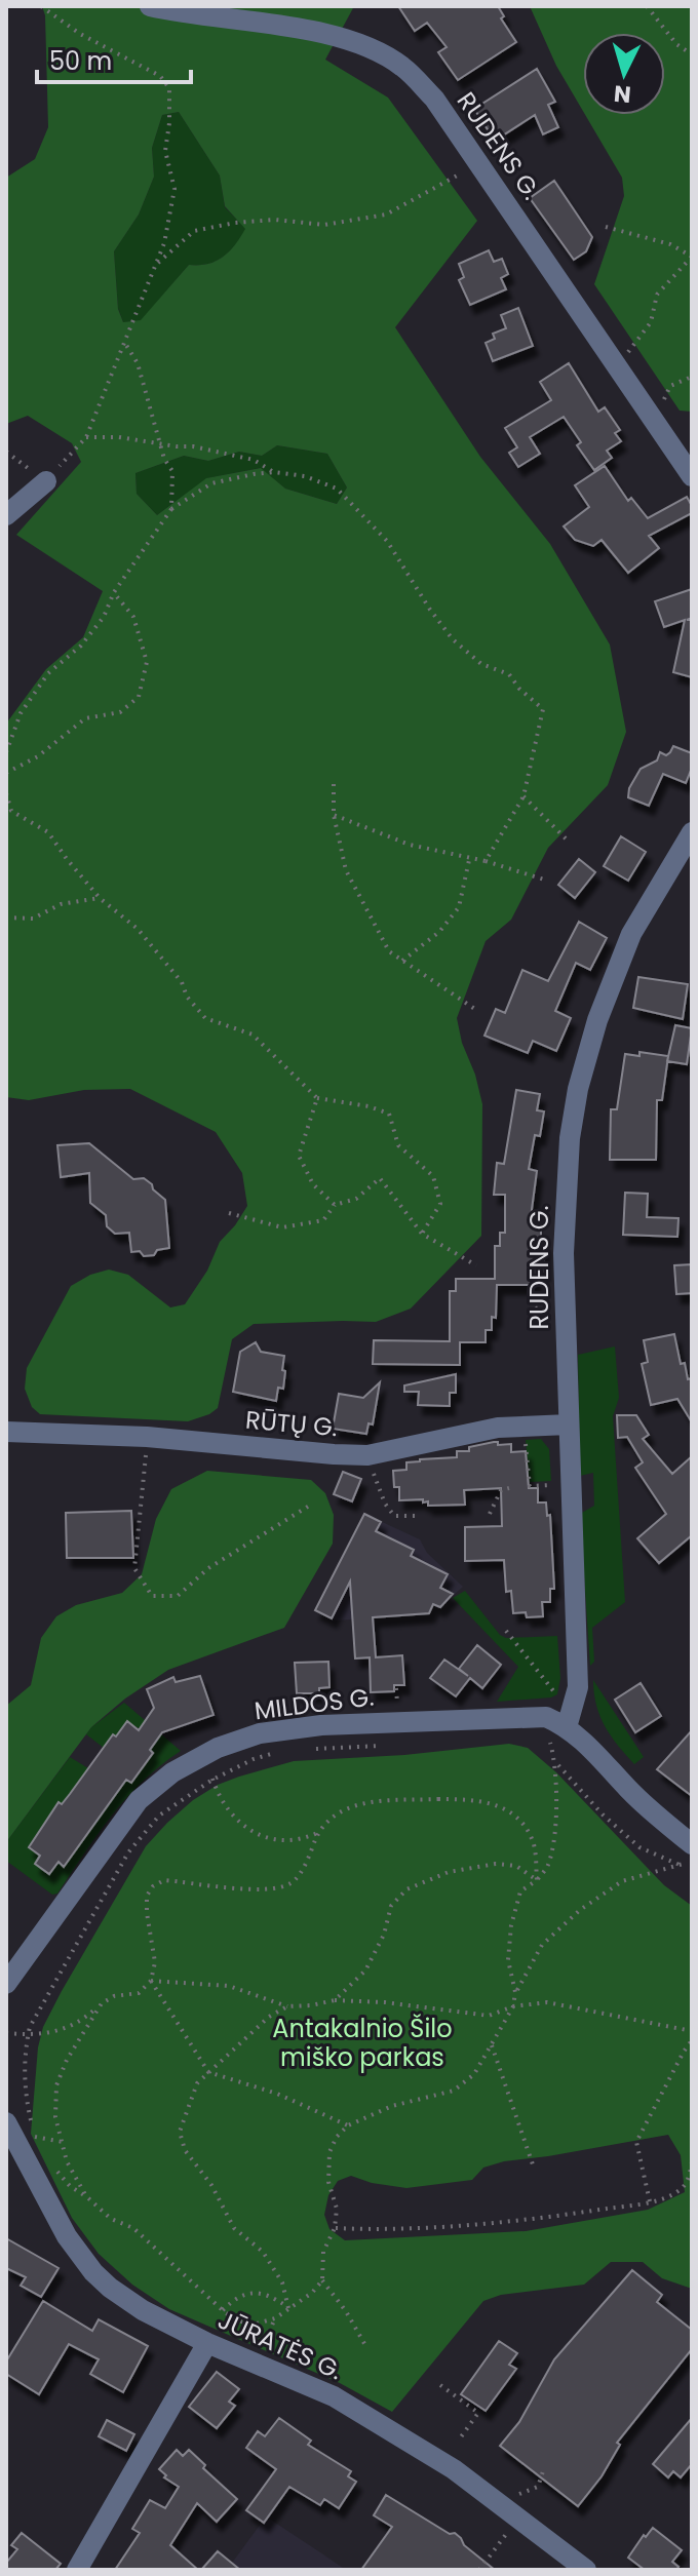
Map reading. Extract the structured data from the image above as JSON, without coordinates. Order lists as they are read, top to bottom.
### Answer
{
  "streets": {
    "street": [
      "RUDENS G.",
      "RŪTŲ G.",
      "MILDOS G.",
      "JŪRATĖS G."
    ]
  },
  "crossings": [
    ["RUDENS G.", "RŪTŲ G."],
    ["RUDENS G.", "MILDOS G."]
  ],
  "parks": ["Antakalnio Šilo miško parkas"],
  "scale_bar": "50 m",
  "north": "bottom"
}
